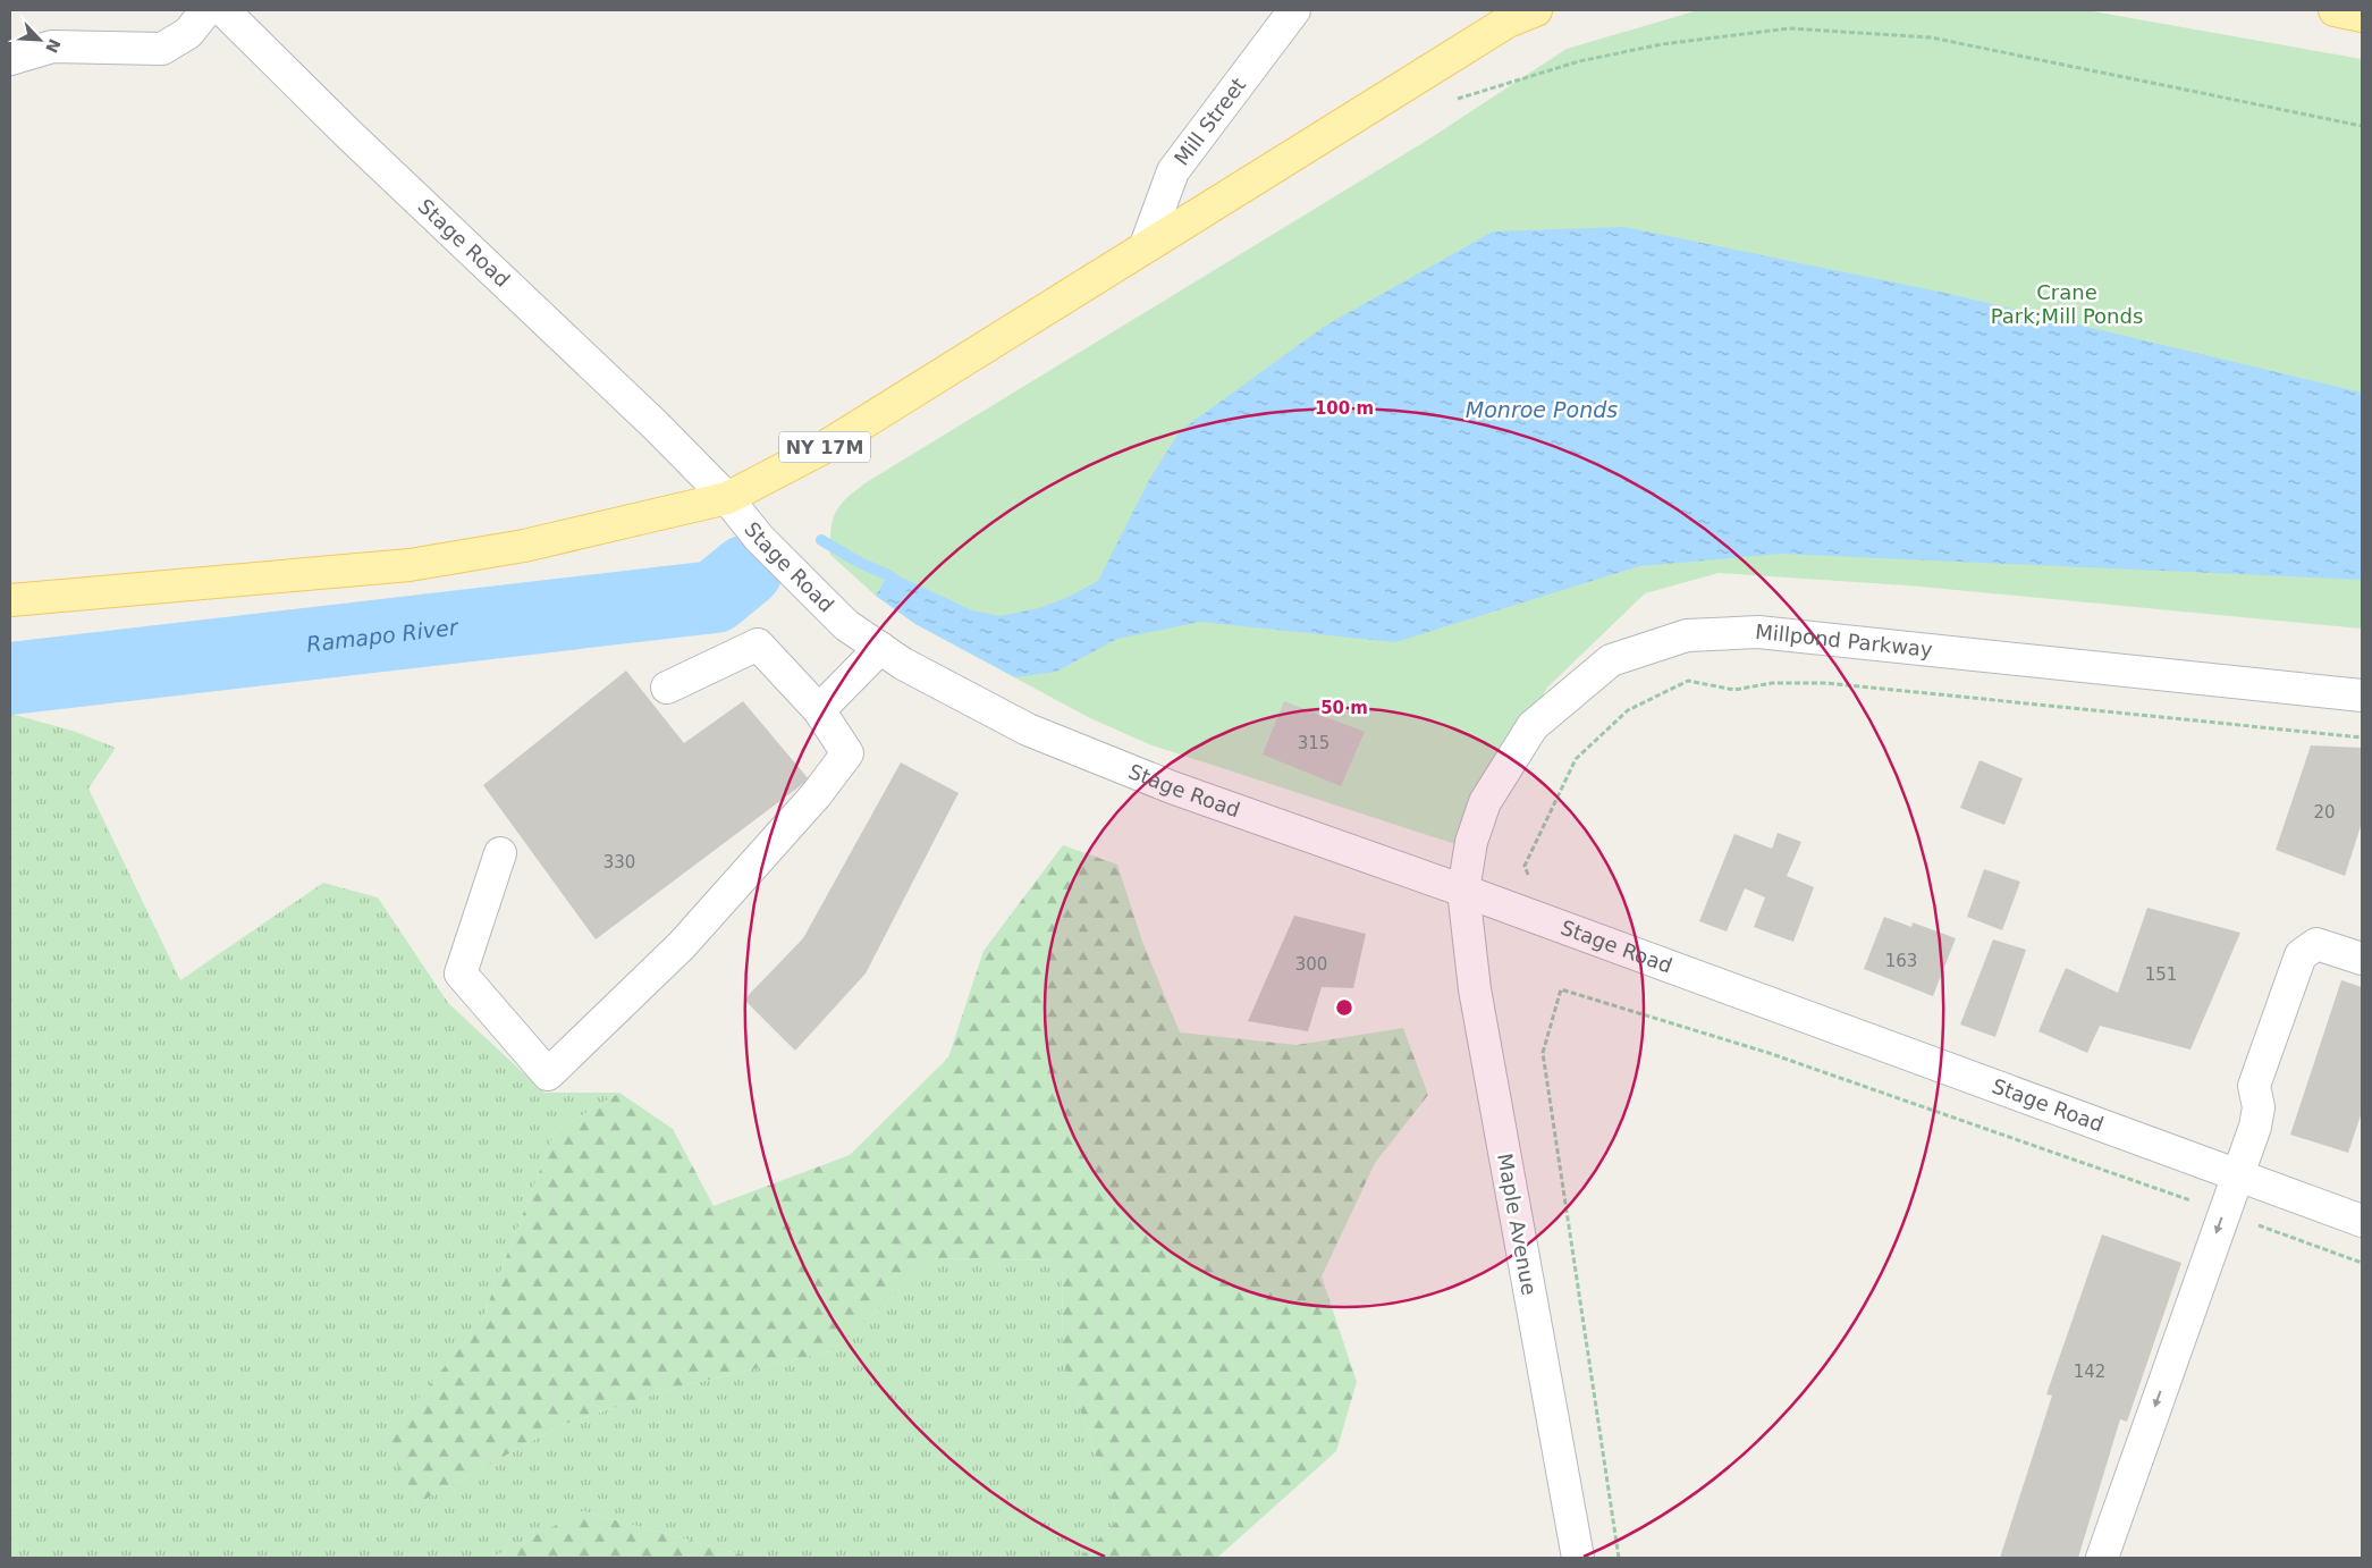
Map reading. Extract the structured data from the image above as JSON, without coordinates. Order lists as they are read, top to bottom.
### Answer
{
  "streets": {
    "main road": ["NY 17M"],
    "street": [
      "Mill Street",
      "Stage Road",
      "Millpond Parkway",
      "Maple Avenue"
    ]
  },
  "crossings": [
    ["Mill Street", "NY 17M"],
    ["Stage Road", "NY 17M"],
    ["Stage Road", "Millpond Parkway"],
    ["Stage Road", "Maple Avenue"],
    ["Millpond Parkway", "Maple Avenue"]
  ],
  "water": ["Monroe Ponds", "Ramapo River"],
  "parks": ["Crane Park;Mill Ponds"],
  "house_numbers": [
    "315",
    "20",
    "330",
    "163",
    "300",
    "151",
    "142"
  ],
  "north": "bottom right",
  "rings": ["100 m", "50 m"]
}
